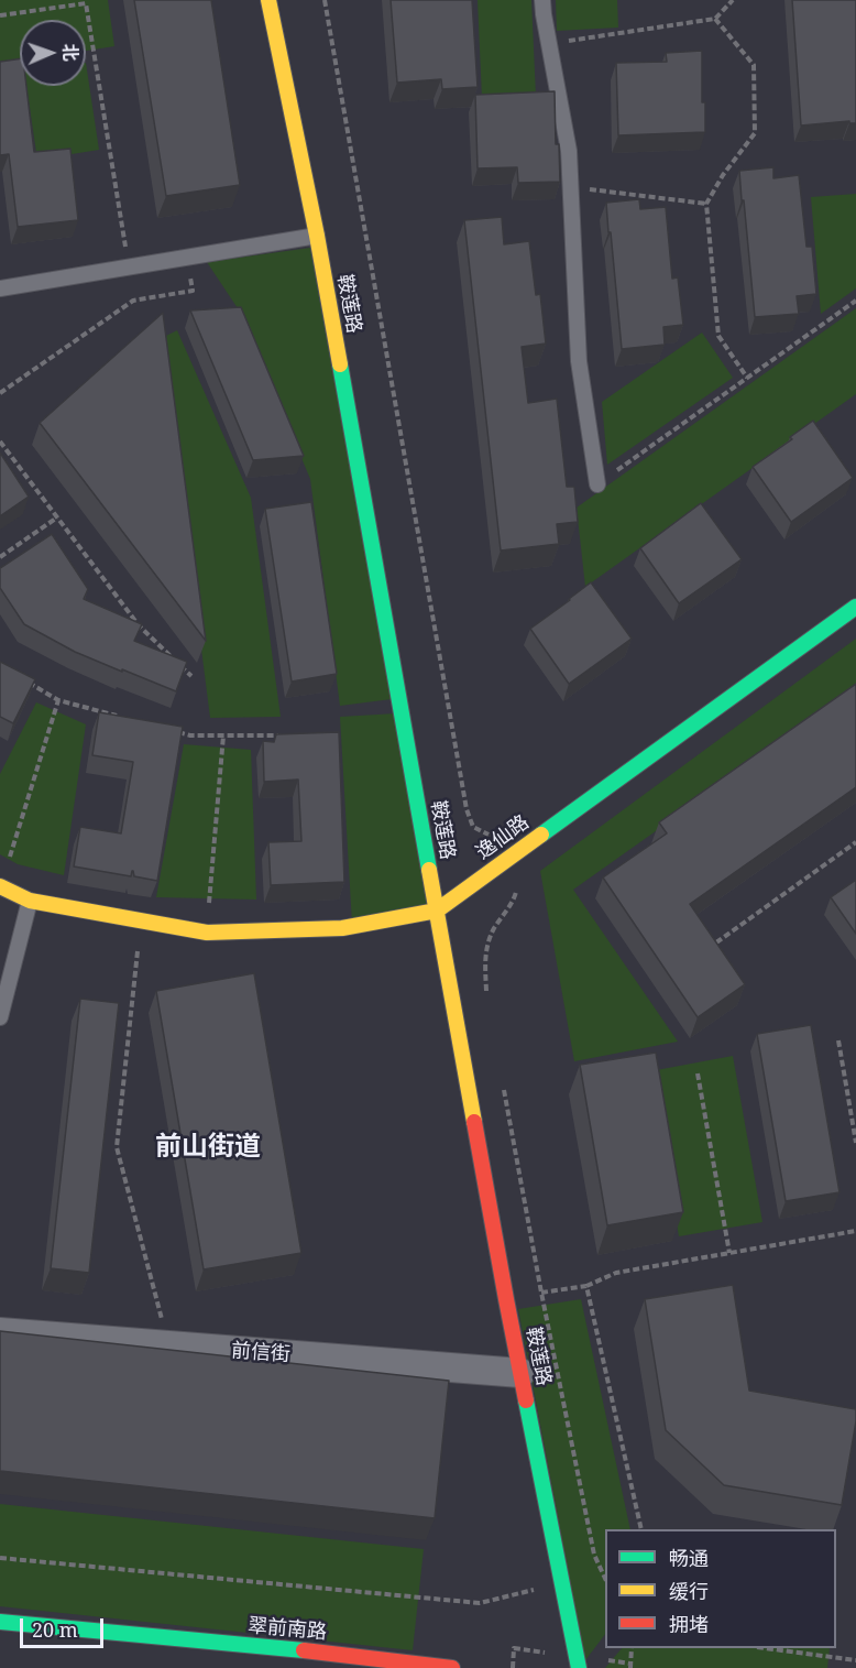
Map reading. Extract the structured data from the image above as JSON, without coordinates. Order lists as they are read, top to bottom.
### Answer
{
  "streets": {
    "street": [
      "鞍莲路",
      "逸仙路",
      "前信街",
      "翠前南路"
    ]
  },
  "crossings": [
    ["鞍莲路", "逸仙路"],
    ["鞍莲路", "前信街"]
  ],
  "districts": ["前山街道"],
  "legend": ["畅通", "缓行", "拥堵"],
  "scale_bar": "20 m",
  "north": "right"
}
